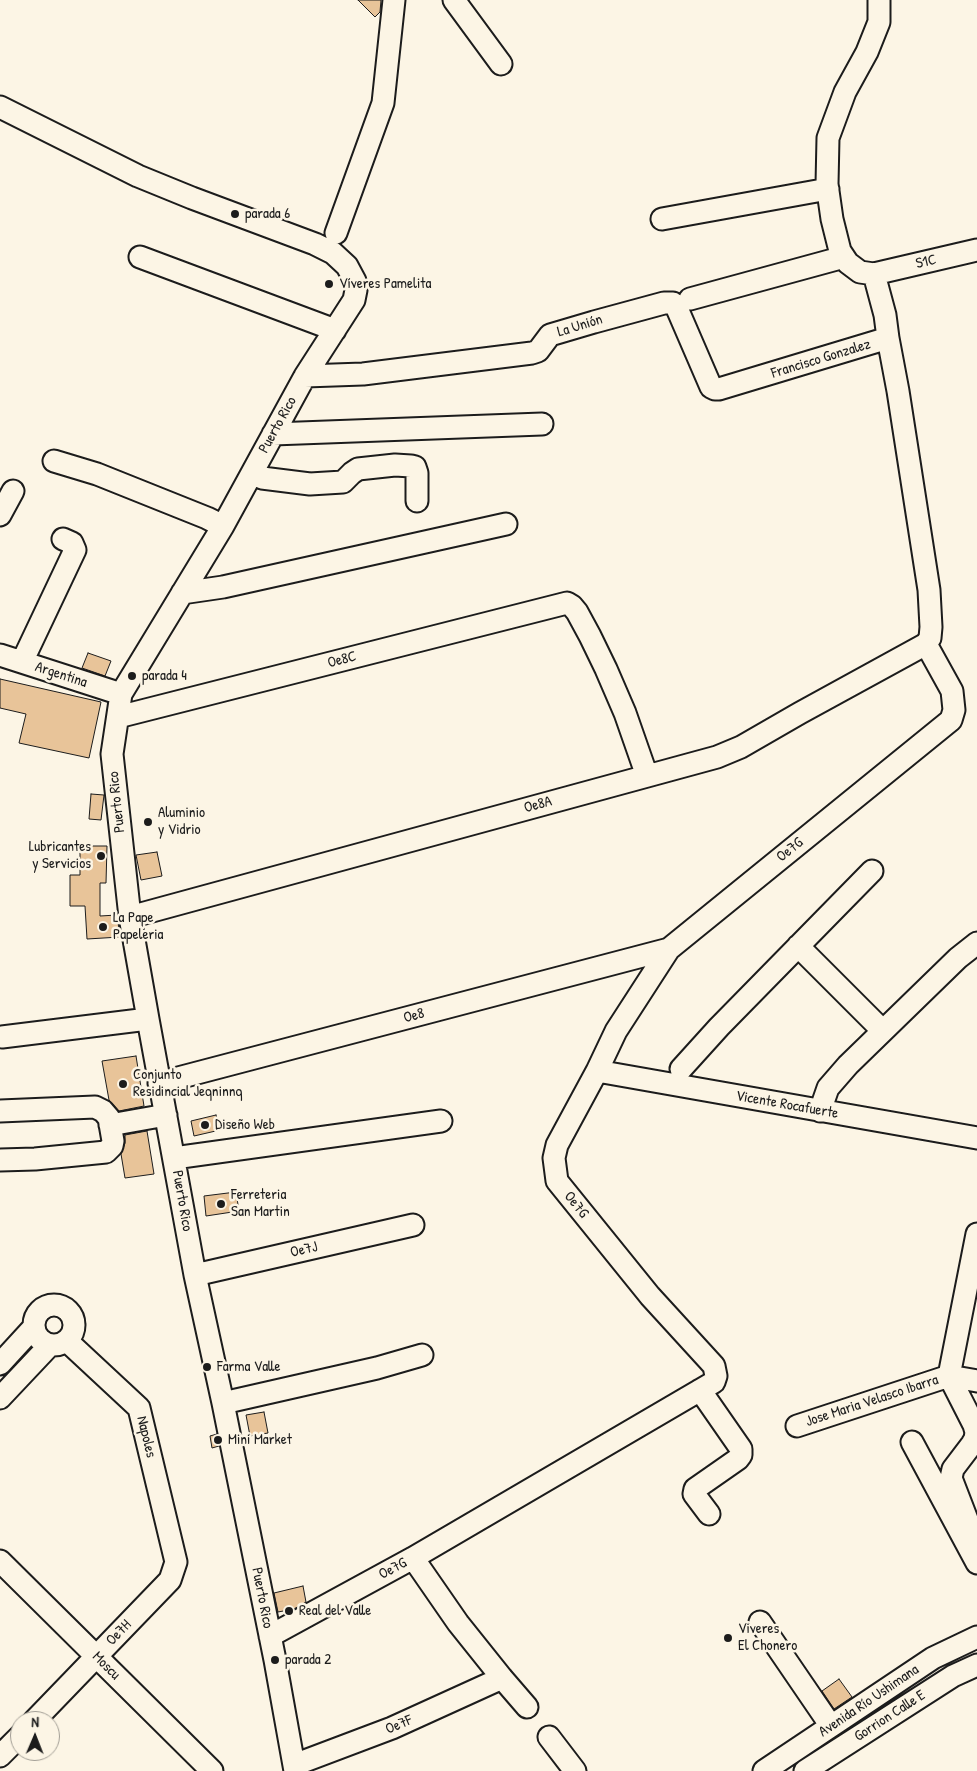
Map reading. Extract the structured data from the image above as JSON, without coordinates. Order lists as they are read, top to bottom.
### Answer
{
  "streets": {
    "street": [
      "S1C",
      "La Unión",
      "Francisco Gonzalez",
      "Puerto Rico",
      "Oe8C",
      "Argentina",
      "Oe8A",
      "Oe7G",
      "Oe8",
      "Vicente Rocafuerte",
      "Oe7J",
      "Jose Maria Velasco Ibarra",
      "Napoles",
      "Oe7H",
      "Moscu",
      "Avenida Río Ushimana",
      "Gorrion Calle E",
      "Oe7F"
    ]
  },
  "crossings": [
    ["S1C", "Francisco Gonzalez"],
    ["La Unión", "Francisco Gonzalez"],
    ["La Unión", "Puerto Rico"],
    ["Puerto Rico", "Oe8C"],
    ["Puerto Rico", "Argentina"],
    ["Puerto Rico", "Oe8A"],
    ["Puerto Rico", "Oe7G"],
    ["Puerto Rico", "Oe8"],
    ["Puerto Rico", "Oe7J"],
    ["Puerto Rico", "Oe7F"],
    ["Oe8C", "Oe8A"],
    ["Oe8A", "Oe7G"],
    ["Oe7G", "Oe8"],
    ["Oe7G", "Vicente Rocafuerte"],
    ["Napoles", "Oe7H"],
    ["Oe7H", "Moscu"]
  ],
  "places": [
    "parada 6",
    "Víveres Pamelita",
    "parada 4",
    "Aluminio y Vidrio",
    "Lubricantes y Servicios",
    "La Pape Papeleria",
    "Conjunto Residincial Jeqninnq",
    "Diseño Web",
    "Ferreteria San Martin",
    "Farma Valle",
    "Mini Market",
    "Real del Valle",
    "Viveres El Chonero",
    "parada 2"
  ],
  "north": "top"
}
